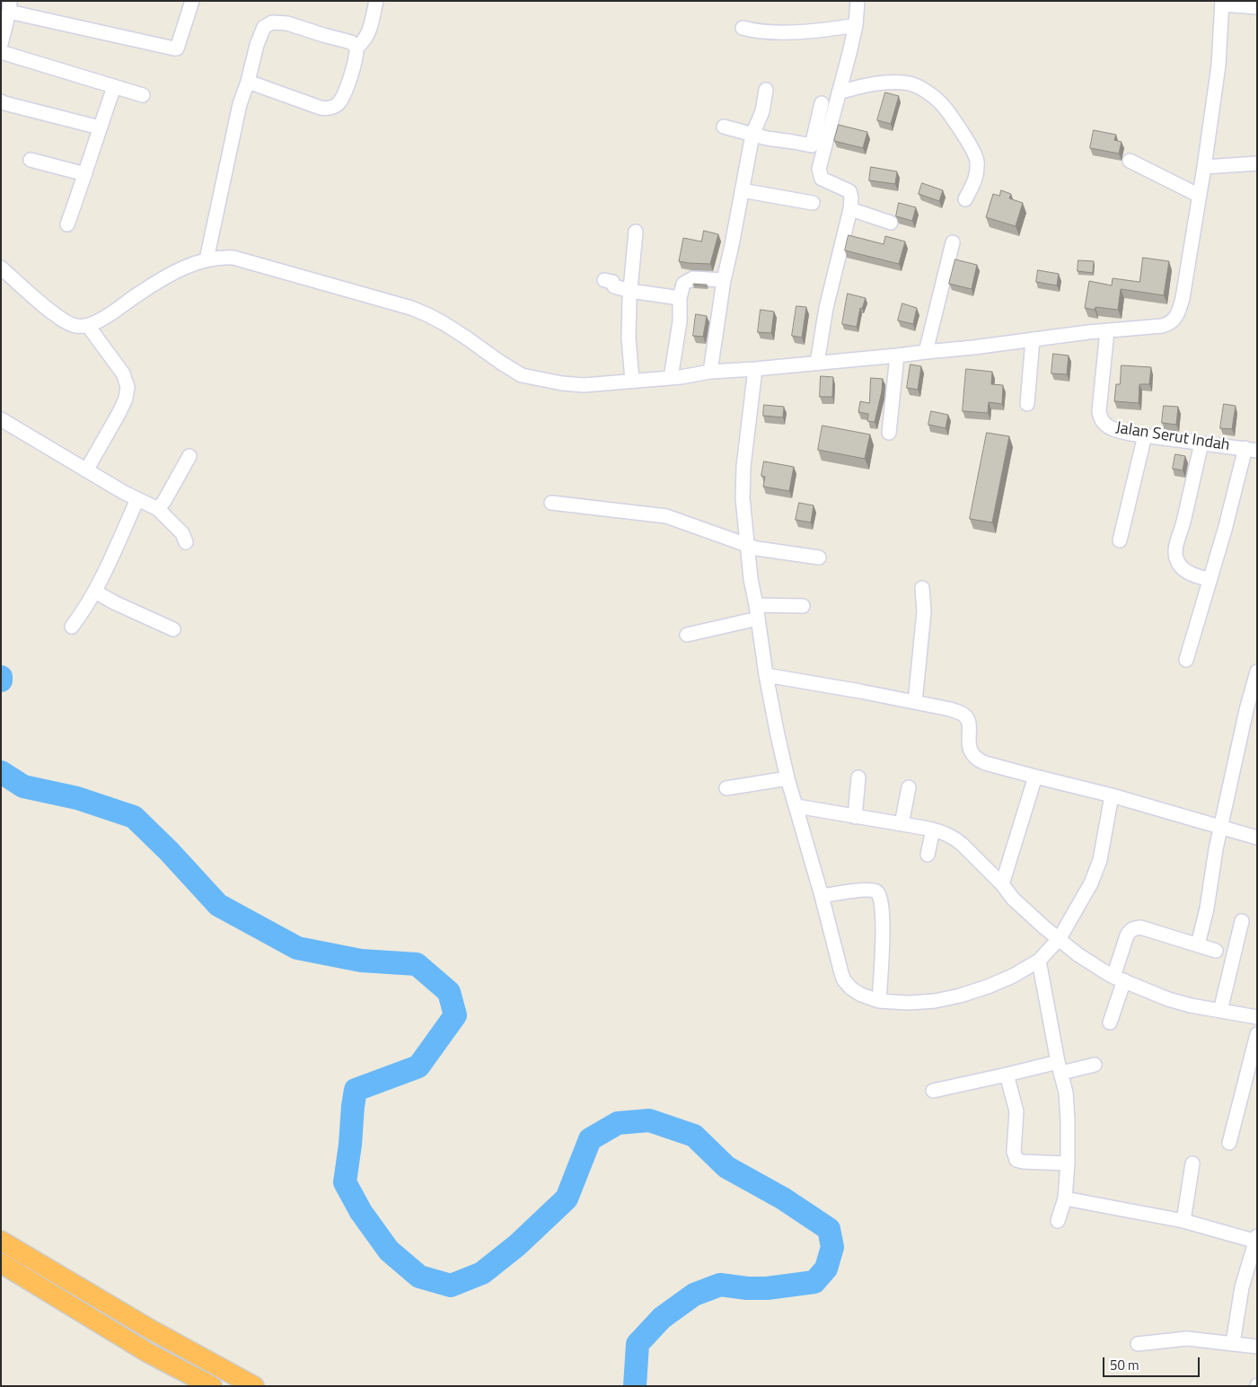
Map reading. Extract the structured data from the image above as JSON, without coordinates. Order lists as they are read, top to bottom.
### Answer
{
  "streets": {
    "street": ["Jalan Serut Indah"]
  },
  "scale_bar": "50 m"
}
